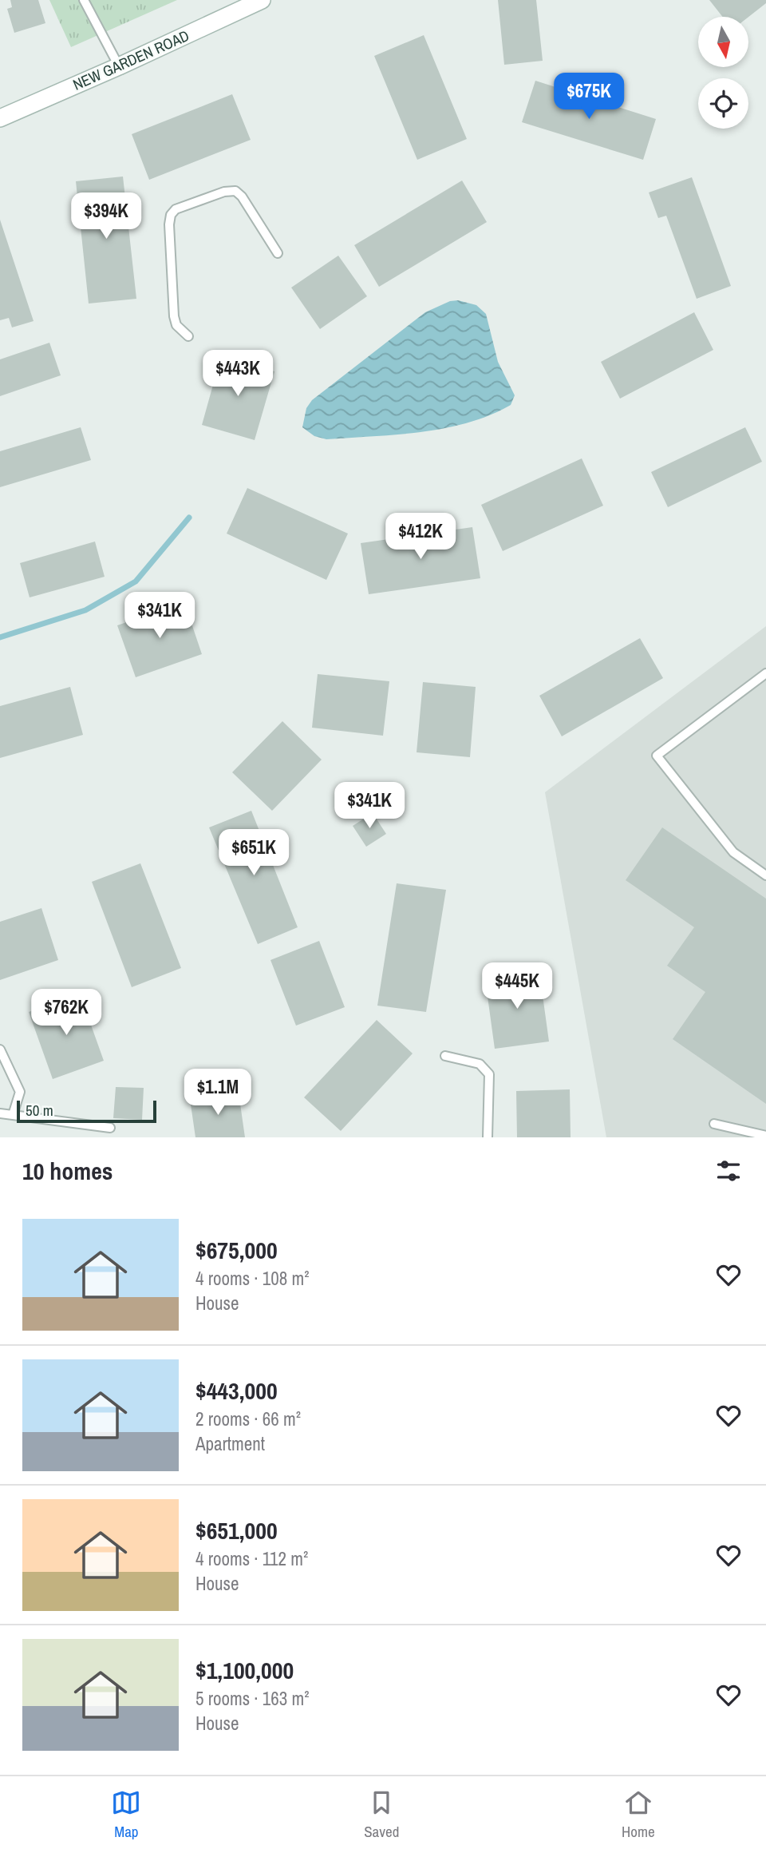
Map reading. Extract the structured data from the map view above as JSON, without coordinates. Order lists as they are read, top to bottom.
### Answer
{
  "streets": {
    "street": ["NEW GARDEN ROAD"]
  },
  "scale_bar": "50 m",
  "north": "bottom",
  "page": {
    "price": [
      "$675K",
      "$394K",
      "$443K",
      "$412K",
      "$341K",
      "$341K",
      "$651K",
      "$445K",
      "$762K",
      "$1.1M"
    ],
    "scale": "50 m",
    "heading": "10 homes",
    "list": [
      {
        "name": "$675,000",
        "note": "4 rooms · 108 m² · House"
      },
      {
        "name": "$443,000",
        "note": "2 rooms · 66 m² · Apartment"
      },
      {
        "name": "$651,000",
        "note": "4 rooms · 112 m² · House"
      },
      {
        "name": "$1,100,000",
        "note": "5 rooms · 163 m² · House"
      }
    ],
    "tabs": ["Map", "Saved", "Home"]
  }
}
